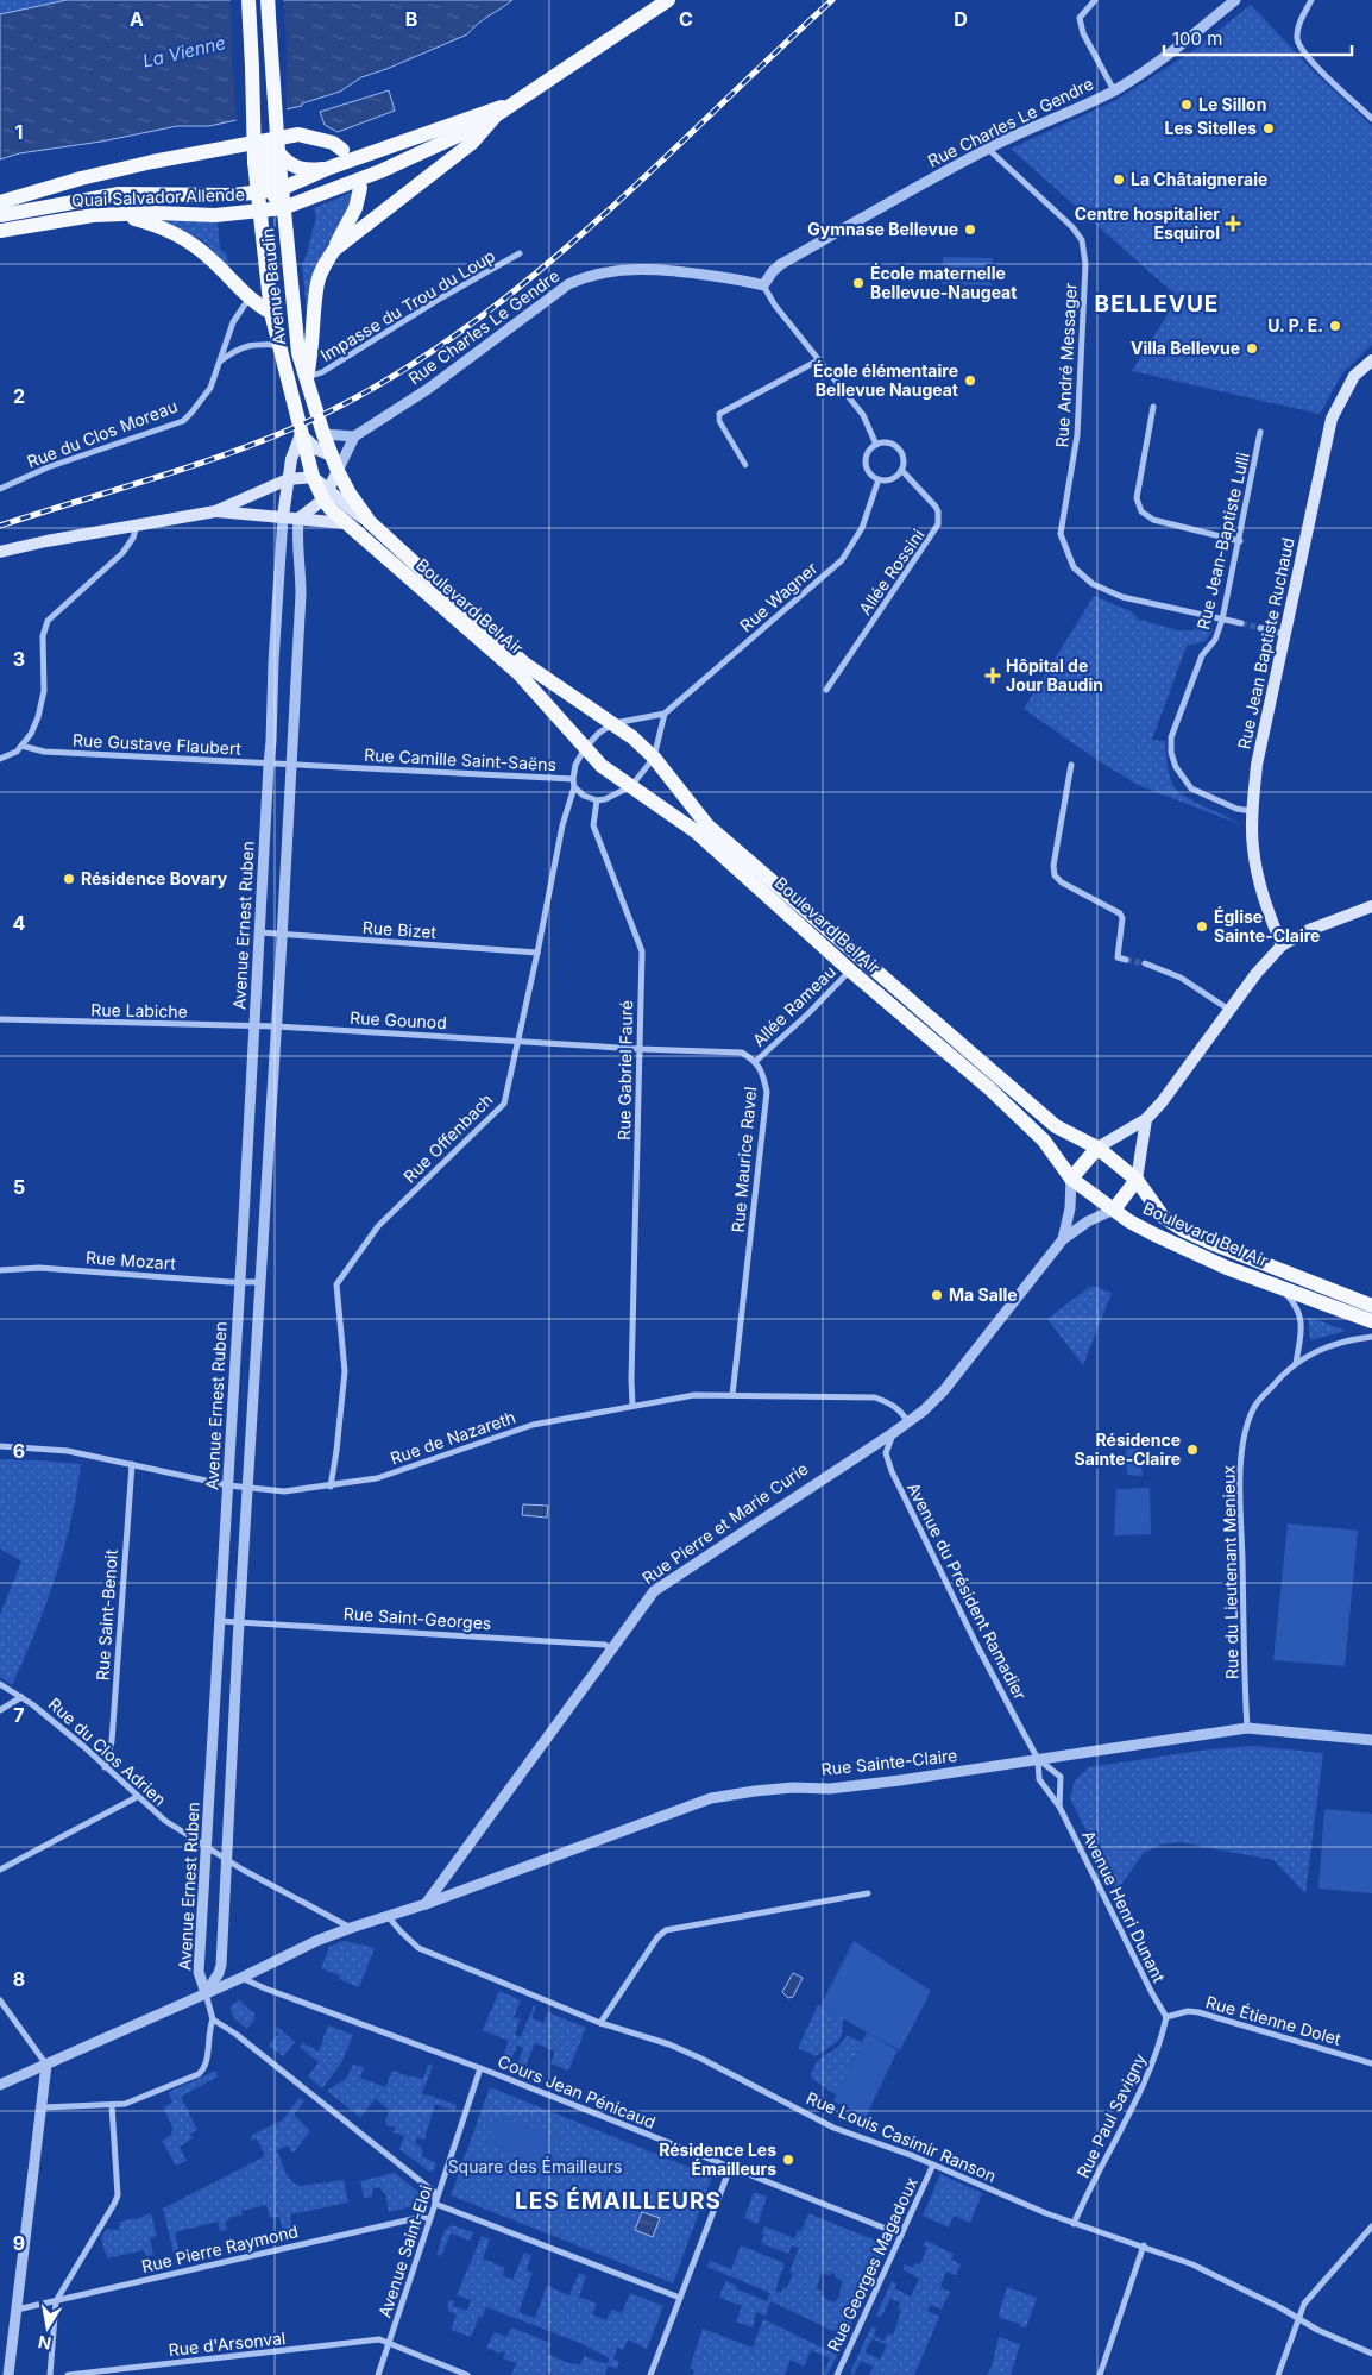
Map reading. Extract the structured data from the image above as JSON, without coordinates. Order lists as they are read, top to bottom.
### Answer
{
  "streets": {
    "main road": [
      "Quai Salvador Allende",
      "Avenue Baudin",
      "Boulevard Bel Air",
      "Rue Jean Baptiste Ruchaud",
      "Avenue Ernest Ruben",
      "Rue Pierre et Marie Curie"
    ],
    "street": [
      "Rue Charles Le Gendre",
      "Impasse du Trou du Loup",
      "Rue André Messager",
      "Rue du Clos Moreau",
      "Rue Jean-Baptiste Lulli",
      "Allée Rossini",
      "Rue Wagner",
      "Rue Gustave Flaubert",
      "Rue Camille Saint-Saëns",
      "Rue Bizet",
      "Allée Rameau",
      "Rue Labiche",
      "Rue Gounod",
      "Rue Gabriel Fauré",
      "Rue Offenbach",
      "Rue Maurice Ravel",
      "Rue Mozart",
      "Rue de Nazareth",
      "Rue du Lieutenant Menieux",
      "Avenue du Président Ramadier",
      "Rue Saint-Benoit",
      "Rue Saint-Georges",
      "Rue du Clos Adrien",
      "Rue Sainte-Claire",
      "Avenue Henri Dunant",
      "Rue Étienne Dolet",
      "Cours Jean Pénicaud",
      "Rue Paul Savigny",
      "Rue Louis Casimir Ranson",
      "Rue Pierre Raymond",
      "Avenue Saint-Eloi",
      "Rue Georges Magadoux",
      "Rue d'Arsonval"
    ]
  },
  "crossings": [
    ["Rue Charles Le Gendre", "Rue André Messager"],
    ["Quai Salvador Allende", "Avenue Baudin"],
    ["Avenue Baudin", "Impasse du Trou du Loup"],
    ["Avenue Baudin", "Boulevard Bel Air"],
    ["Rue André Messager", "Rue Jean-Baptiste Lulli"],
    ["Rue Jean-Baptiste Lulli", "Rue Jean Baptiste Ruchaud"],
    ["Allée Rossini", "Rue Wagner"],
    ["Boulevard Bel Air", "Rue Camille Saint-Saëns"],
    ["Boulevard Bel Air", "Allée Rameau"],
    ["Boulevard Bel Air", "Rue Pierre et Marie Curie"],
    ["Rue Gustave Flaubert", "Rue Camille Saint-Saëns"],
    ["Rue Gustave Flaubert", "Avenue Ernest Ruben"],
    ["Rue Camille Saint-Saëns", "Avenue Ernest Ruben"],
    ["Avenue Ernest Ruben", "Rue Bizet"],
    ["Avenue Ernest Ruben", "Rue Labiche"],
    ["Avenue Ernest Ruben", "Rue Gounod"],
    ["Avenue Ernest Ruben", "Rue Mozart"],
    ["Avenue Ernest Ruben", "Rue de Nazareth"],
    ["Avenue Ernest Ruben", "Rue Saint-Georges"],
    ["Avenue Ernest Ruben", "Rue du Clos Adrien"],
    ["Avenue Ernest Ruben", "Rue Sainte-Claire"],
    ["Rue Bizet", "Rue Offenbach"],
    ["Allée Rameau", "Rue Maurice Ravel"],
    ["Rue Labiche", "Rue Gounod"],
    ["Rue Gounod", "Rue Offenbach"],
    ["Rue Gabriel Fauré", "Rue de Nazareth"],
    ["Rue Offenbach", "Rue de Nazareth"],
    ["Rue Maurice Ravel", "Rue de Nazareth"],
    ["Rue de Nazareth", "Rue Pierre et Marie Curie"],
    ["Rue de Nazareth", "Rue Saint-Benoit"],
    ["Rue Pierre et Marie Curie", "Avenue du Président Ramadier"],
    ["Rue Pierre et Marie Curie", "Rue Saint-Georges"],
    ["Rue Pierre et Marie Curie", "Rue Sainte-Claire"],
    ["Rue du Lieutenant Menieux", "Rue Sainte-Claire"],
    ["Avenue du Président Ramadier", "Rue Sainte-Claire"],
    ["Avenue du Président Ramadier", "Avenue Henri Dunant"],
    ["Rue Saint-Benoit", "Rue du Clos Adrien"],
    ["Rue du Clos Adrien", "Rue Sainte-Claire"],
    ["Rue Sainte-Claire", "Avenue Henri Dunant"],
    ["Rue Sainte-Claire", "Cours Jean Pénicaud"],
    ["Rue Sainte-Claire", "Rue Louis Casimir Ranson"],
    ["Avenue Henri Dunant", "Rue Étienne Dolet"],
    ["Avenue Henri Dunant", "Rue Paul Savigny"],
    ["Rue Étienne Dolet", "Rue Paul Savigny"],
    ["Cours Jean Pénicaud", "Avenue Saint-Eloi"],
    ["Cours Jean Pénicaud", "Rue Georges Magadoux"],
    ["Rue Paul Savigny", "Rue Louis Casimir Ranson"],
    ["Rue Louis Casimir Ranson", "Rue Georges Magadoux"],
    ["Rue Pierre Raymond", "Avenue Saint-Eloi"],
    ["Avenue Saint-Eloi", "Rue d'Arsonval"]
  ],
  "districts": ["BELLEVUE", "LES ÉMAILLEURS"],
  "water": ["La Vienne"],
  "parks": ["Square des Émailleurs"],
  "places": {
    "other": [
      "Le Sillon",
      "Les Sitelles",
      "La Châtaigneraie",
      "Gymnase Bellevue",
      "École maternelle Bellevue-Naugeat",
      "U. P. E.",
      "Villa Bellevue",
      "École élémentaire Bellevue Naugeat",
      "Résidence Bovary",
      "Église Sainte-Claire",
      "Ma Salle",
      "Résidence Sainte-Claire",
      "Résidence Les Émailleurs"
    ],
    "health": ["Centre hospitalier Esquirol", "Hôpital de Jour Baudin"]
  },
  "scale_bar": "100 m",
  "north": "bottom",
  "grid": {
    "columns": [
      "A",
      "B",
      "C",
      "D"
    ],
    "rows": [
      "1",
      "2",
      "3",
      "4",
      "5",
      "6",
      "7",
      "8",
      "9"
    ]
  }
}
